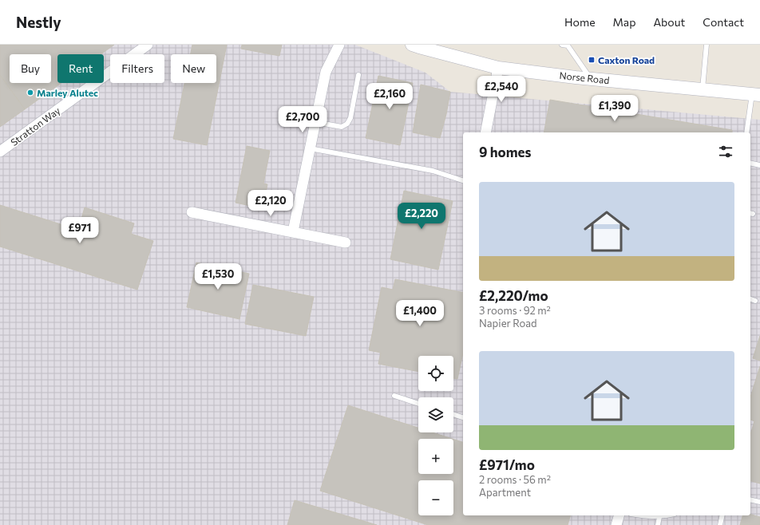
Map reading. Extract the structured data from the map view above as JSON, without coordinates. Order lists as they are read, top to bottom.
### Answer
{
  "streets": {
    "street": ["Norse Road", "Stratton Way"]
  },
  "places": {
    "transit": ["Caxton Road"],
    "other": ["Marley Alutec"]
  },
  "page": {
    "header": "Nestly",
    "nav": [
      "Home",
      "Map",
      "About",
      "Contact"
    ],
    "chip": [
      "Buy",
      "Rent",
      "Filters",
      "New"
    ],
    "price": [
      "£2,540",
      "£2,160",
      "£1,390",
      "£2,700",
      "£2,120",
      "£2,220",
      "£971",
      "£1,530",
      "£1,400"
    ],
    "heading": "9 homes",
    "list": [
      {
        "name": "£2,220/mo",
        "note": "3 rooms · 92 m² · Napier Road"
      },
      {
        "name": "£971/mo",
        "note": "2 rooms · 56 m² · Apartment"
      }
    ],
    "map_buttons": ["+", "−"]
  }
}
